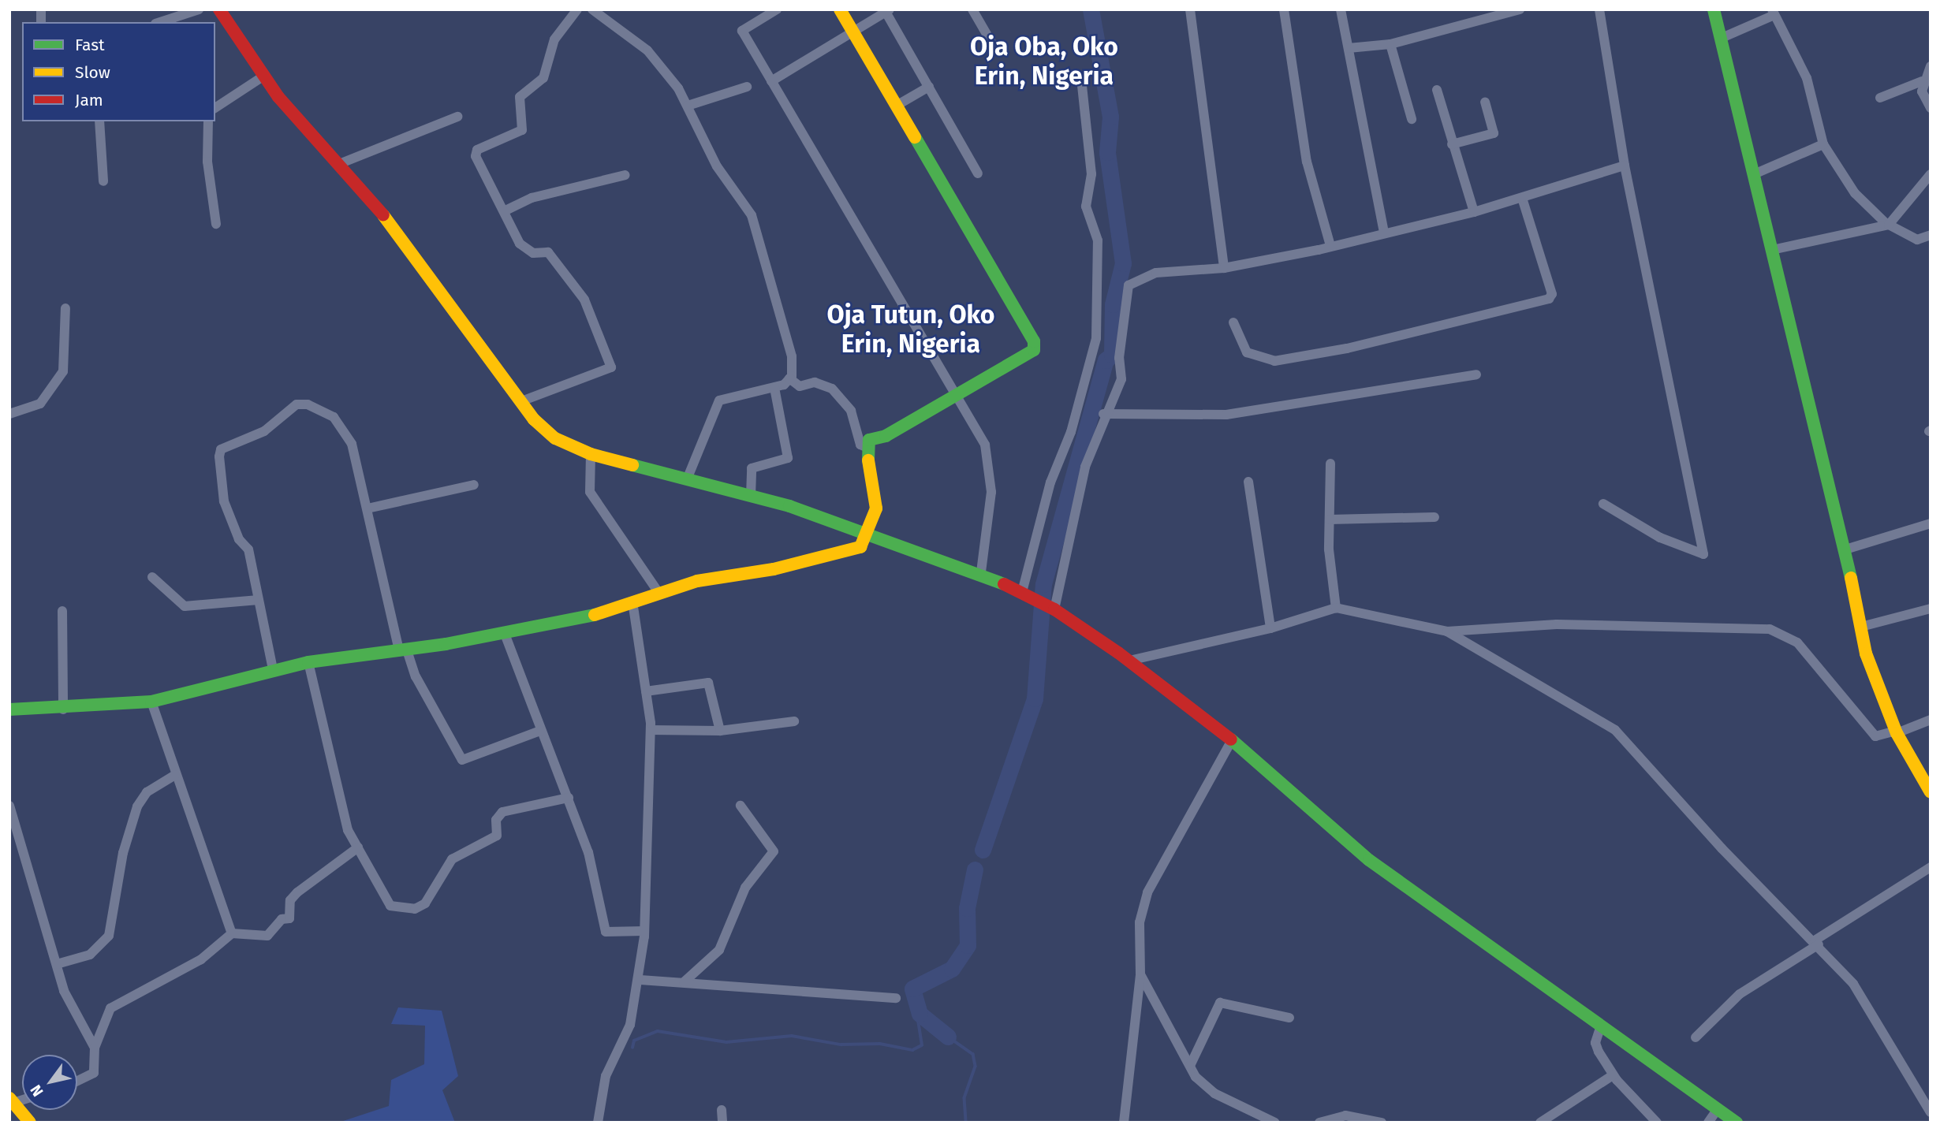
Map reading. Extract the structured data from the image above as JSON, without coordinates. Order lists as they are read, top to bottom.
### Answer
{
  "districts": ["Oja Oba, Oko Erin, Nigeria", "Oja Tutun, Oko Erin, Nigeria"],
  "legend": ["Fast", "Slow", "Jam"],
  "north": "bottom left"
}
